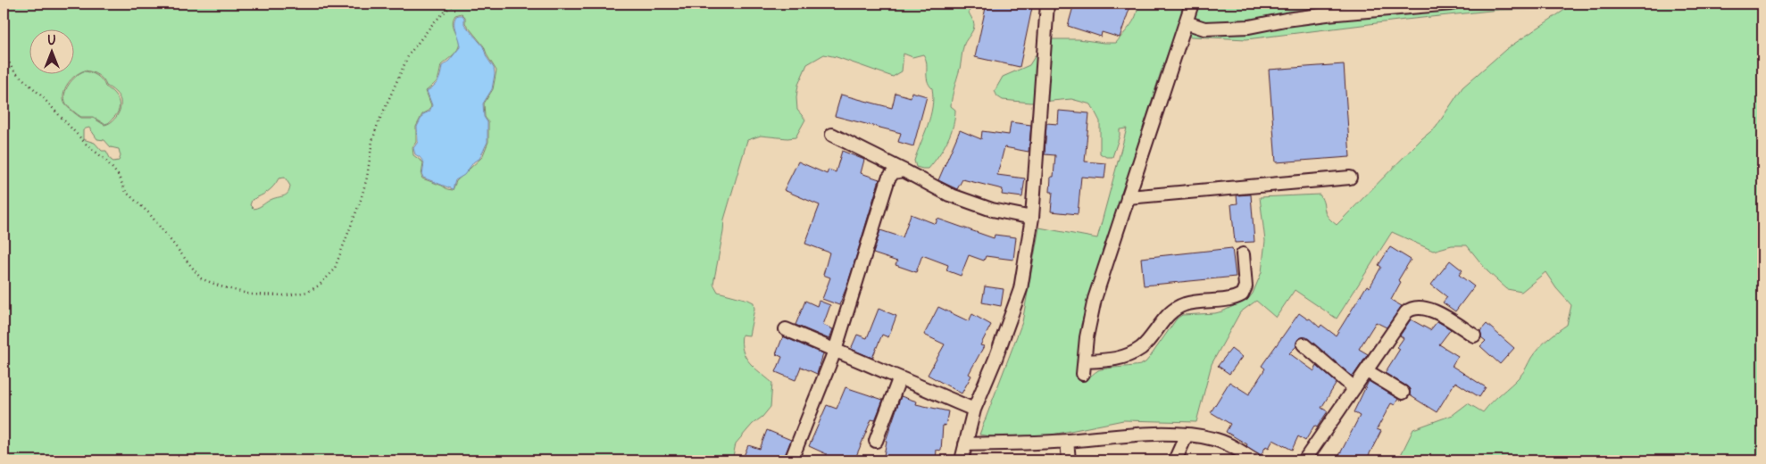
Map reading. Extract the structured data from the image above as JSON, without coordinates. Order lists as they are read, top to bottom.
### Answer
{
  "north": "top"
}
